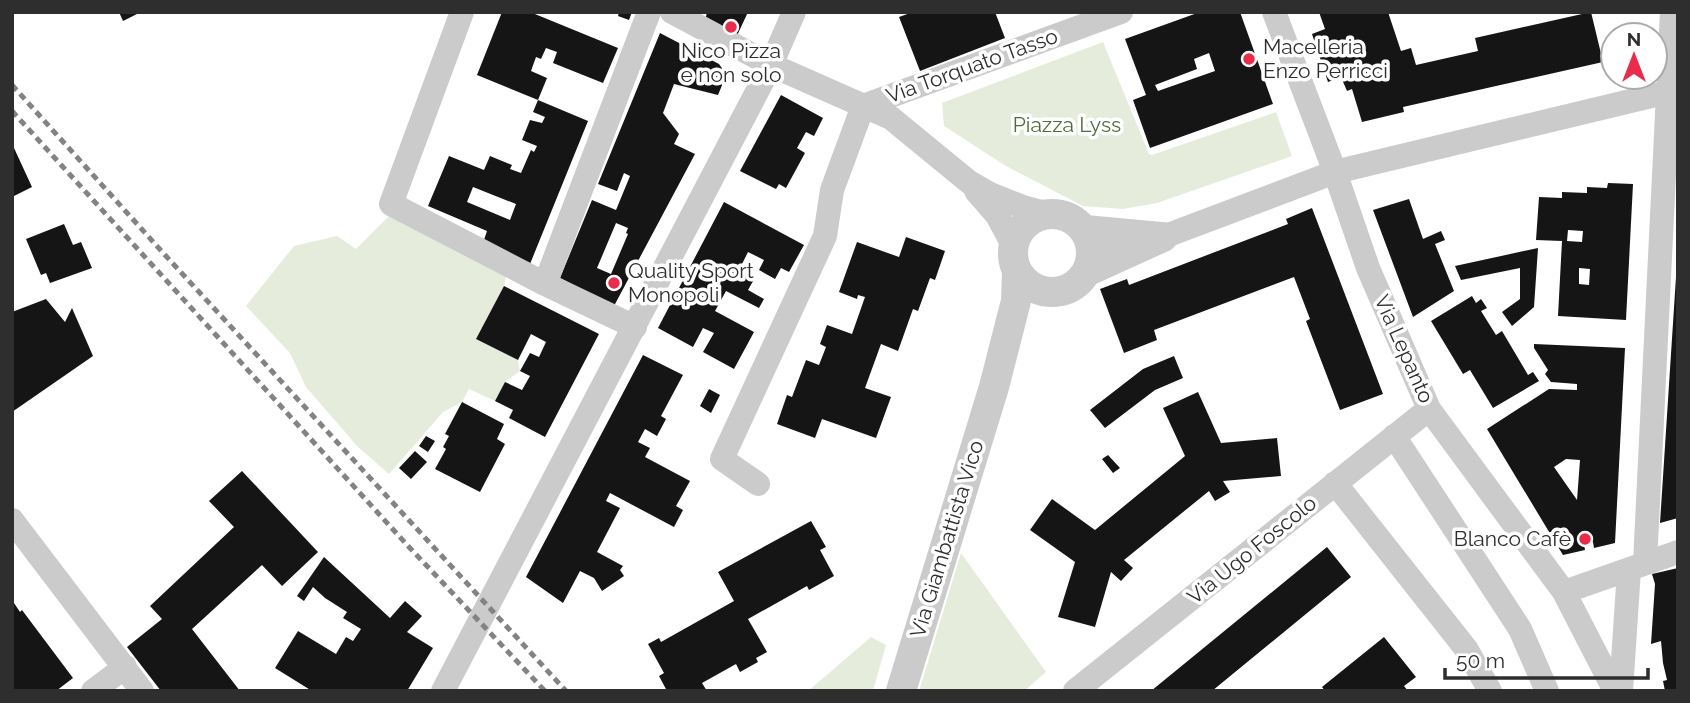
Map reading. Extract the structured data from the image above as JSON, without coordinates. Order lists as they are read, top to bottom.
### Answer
{
  "streets": {
    "street": [
      "Via Torquato Tasso",
      "Via Lepanto",
      "Via Giambattista Vico",
      "Via Ugo Foscolo"
    ]
  },
  "crossings": [
    ["Via Lepanto", "Via Ugo Foscolo"]
  ],
  "parks": ["Piazza Lyss"],
  "places": [
    "Nico Pizza e non solo",
    "Macelleria Enzo Perricci",
    "Quality Sport Monopoli",
    "Blanco Cafè"
  ],
  "scale_bar": "50 m",
  "north": "top"
}
